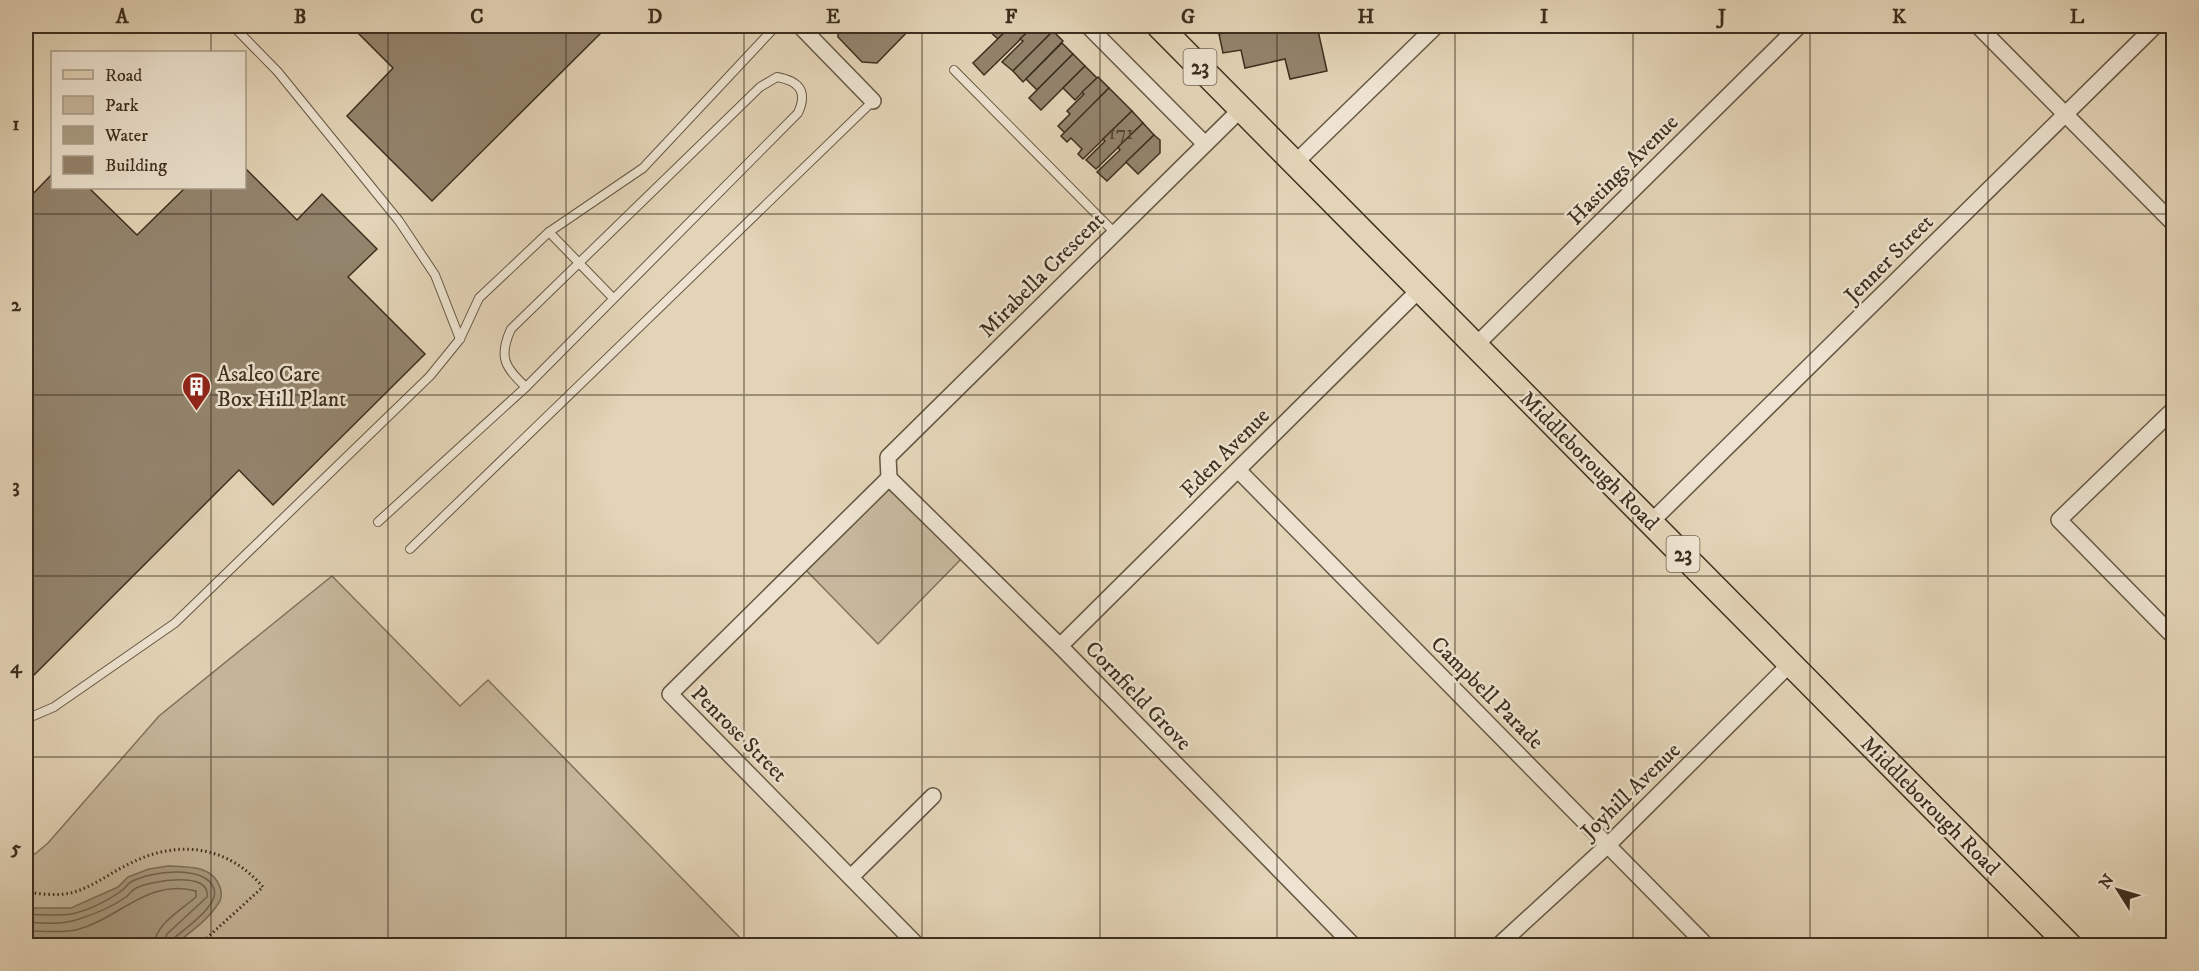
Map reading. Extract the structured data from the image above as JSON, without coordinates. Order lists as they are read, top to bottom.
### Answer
{
  "streets": {
    "main road": ["23", "Middleborough Road"],
    "street": [
      "Hastings Avenue",
      "Jenner Street",
      "Mirabella Crescent",
      "Eden Avenue",
      "Campbell Parade",
      "Cornfield Grove",
      "Penrose Street",
      "Joyhill Avenue"
    ]
  },
  "crossings": [
    ["Hastings Avenue", "Middleborough Road"],
    ["Jenner Street", "Middleborough Road"],
    ["Mirabella Crescent", "Middleborough Road"],
    ["Mirabella Crescent", "Cornfield Grove"],
    ["Mirabella Crescent", "Penrose Street"],
    ["Eden Avenue", "Middleborough Road"],
    ["Eden Avenue", "Campbell Parade"],
    ["Eden Avenue", "Cornfield Grove"],
    ["Middleborough Road", "Joyhill Avenue"],
    ["Campbell Parade", "Joyhill Avenue"],
    ["Cornfield Grove", "Penrose Street"]
  ],
  "places": {
    "building": ["Asaleo Care Box Hill Plant"]
  },
  "house_numbers": ["171"],
  "legend": [
    "Road",
    "Park",
    "Water",
    "Building"
  ],
  "north": "top left",
  "grid": {
    "columns": [
      "A",
      "B",
      "C",
      "D",
      "E",
      "F",
      "G",
      "H",
      "I",
      "J",
      "K",
      "L"
    ],
    "rows": [
      "1",
      "2",
      "3",
      "4",
      "5"
    ]
  }
}
